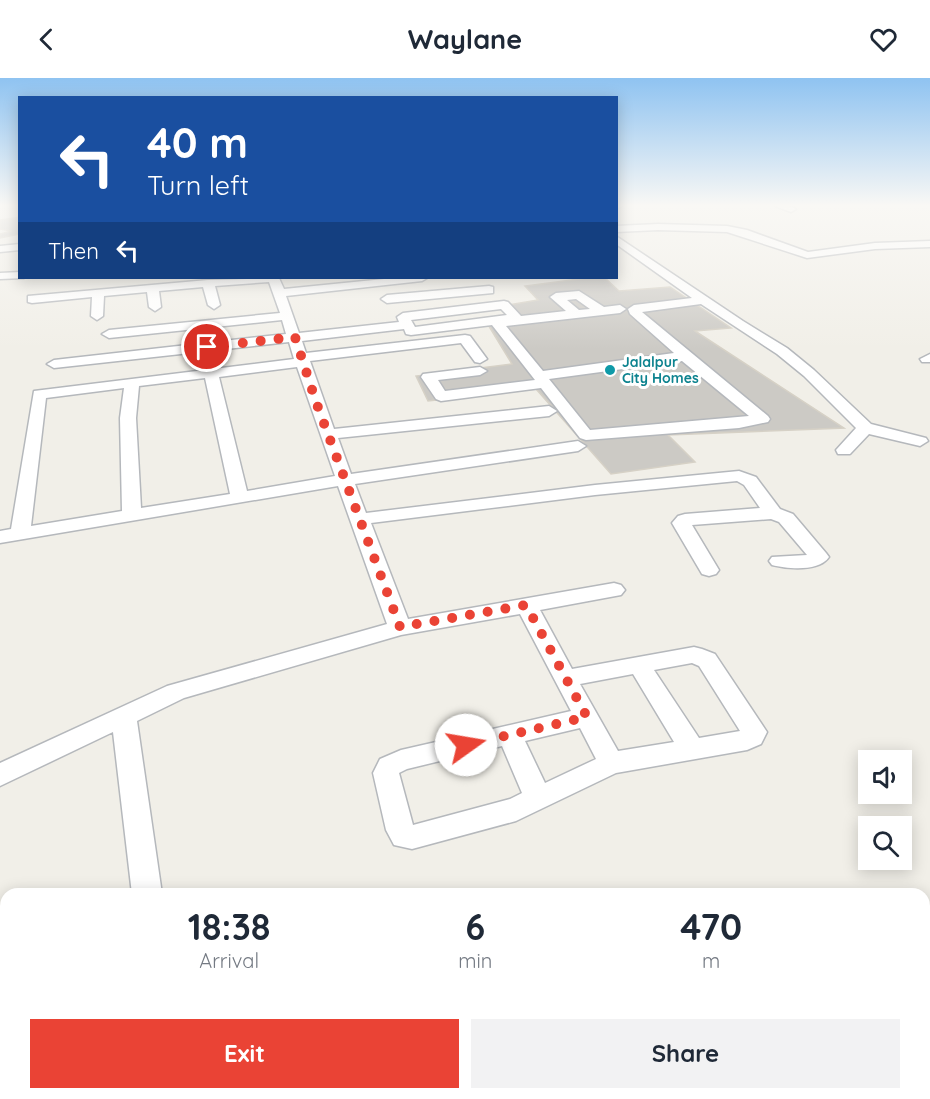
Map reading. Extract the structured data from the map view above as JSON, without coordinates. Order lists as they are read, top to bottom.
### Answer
{
  "places": ["Jalalpur City Homes"],
  "page": {
    "header": "Waylane",
    "turn": ["40 m", "Turn left"],
    "then": "Then",
    "eta": [
      "18:38",
      "Arrival",
      "6",
      "min",
      "470",
      "m"
    ],
    "buttons": ["Exit", "Share"]
  }
}
